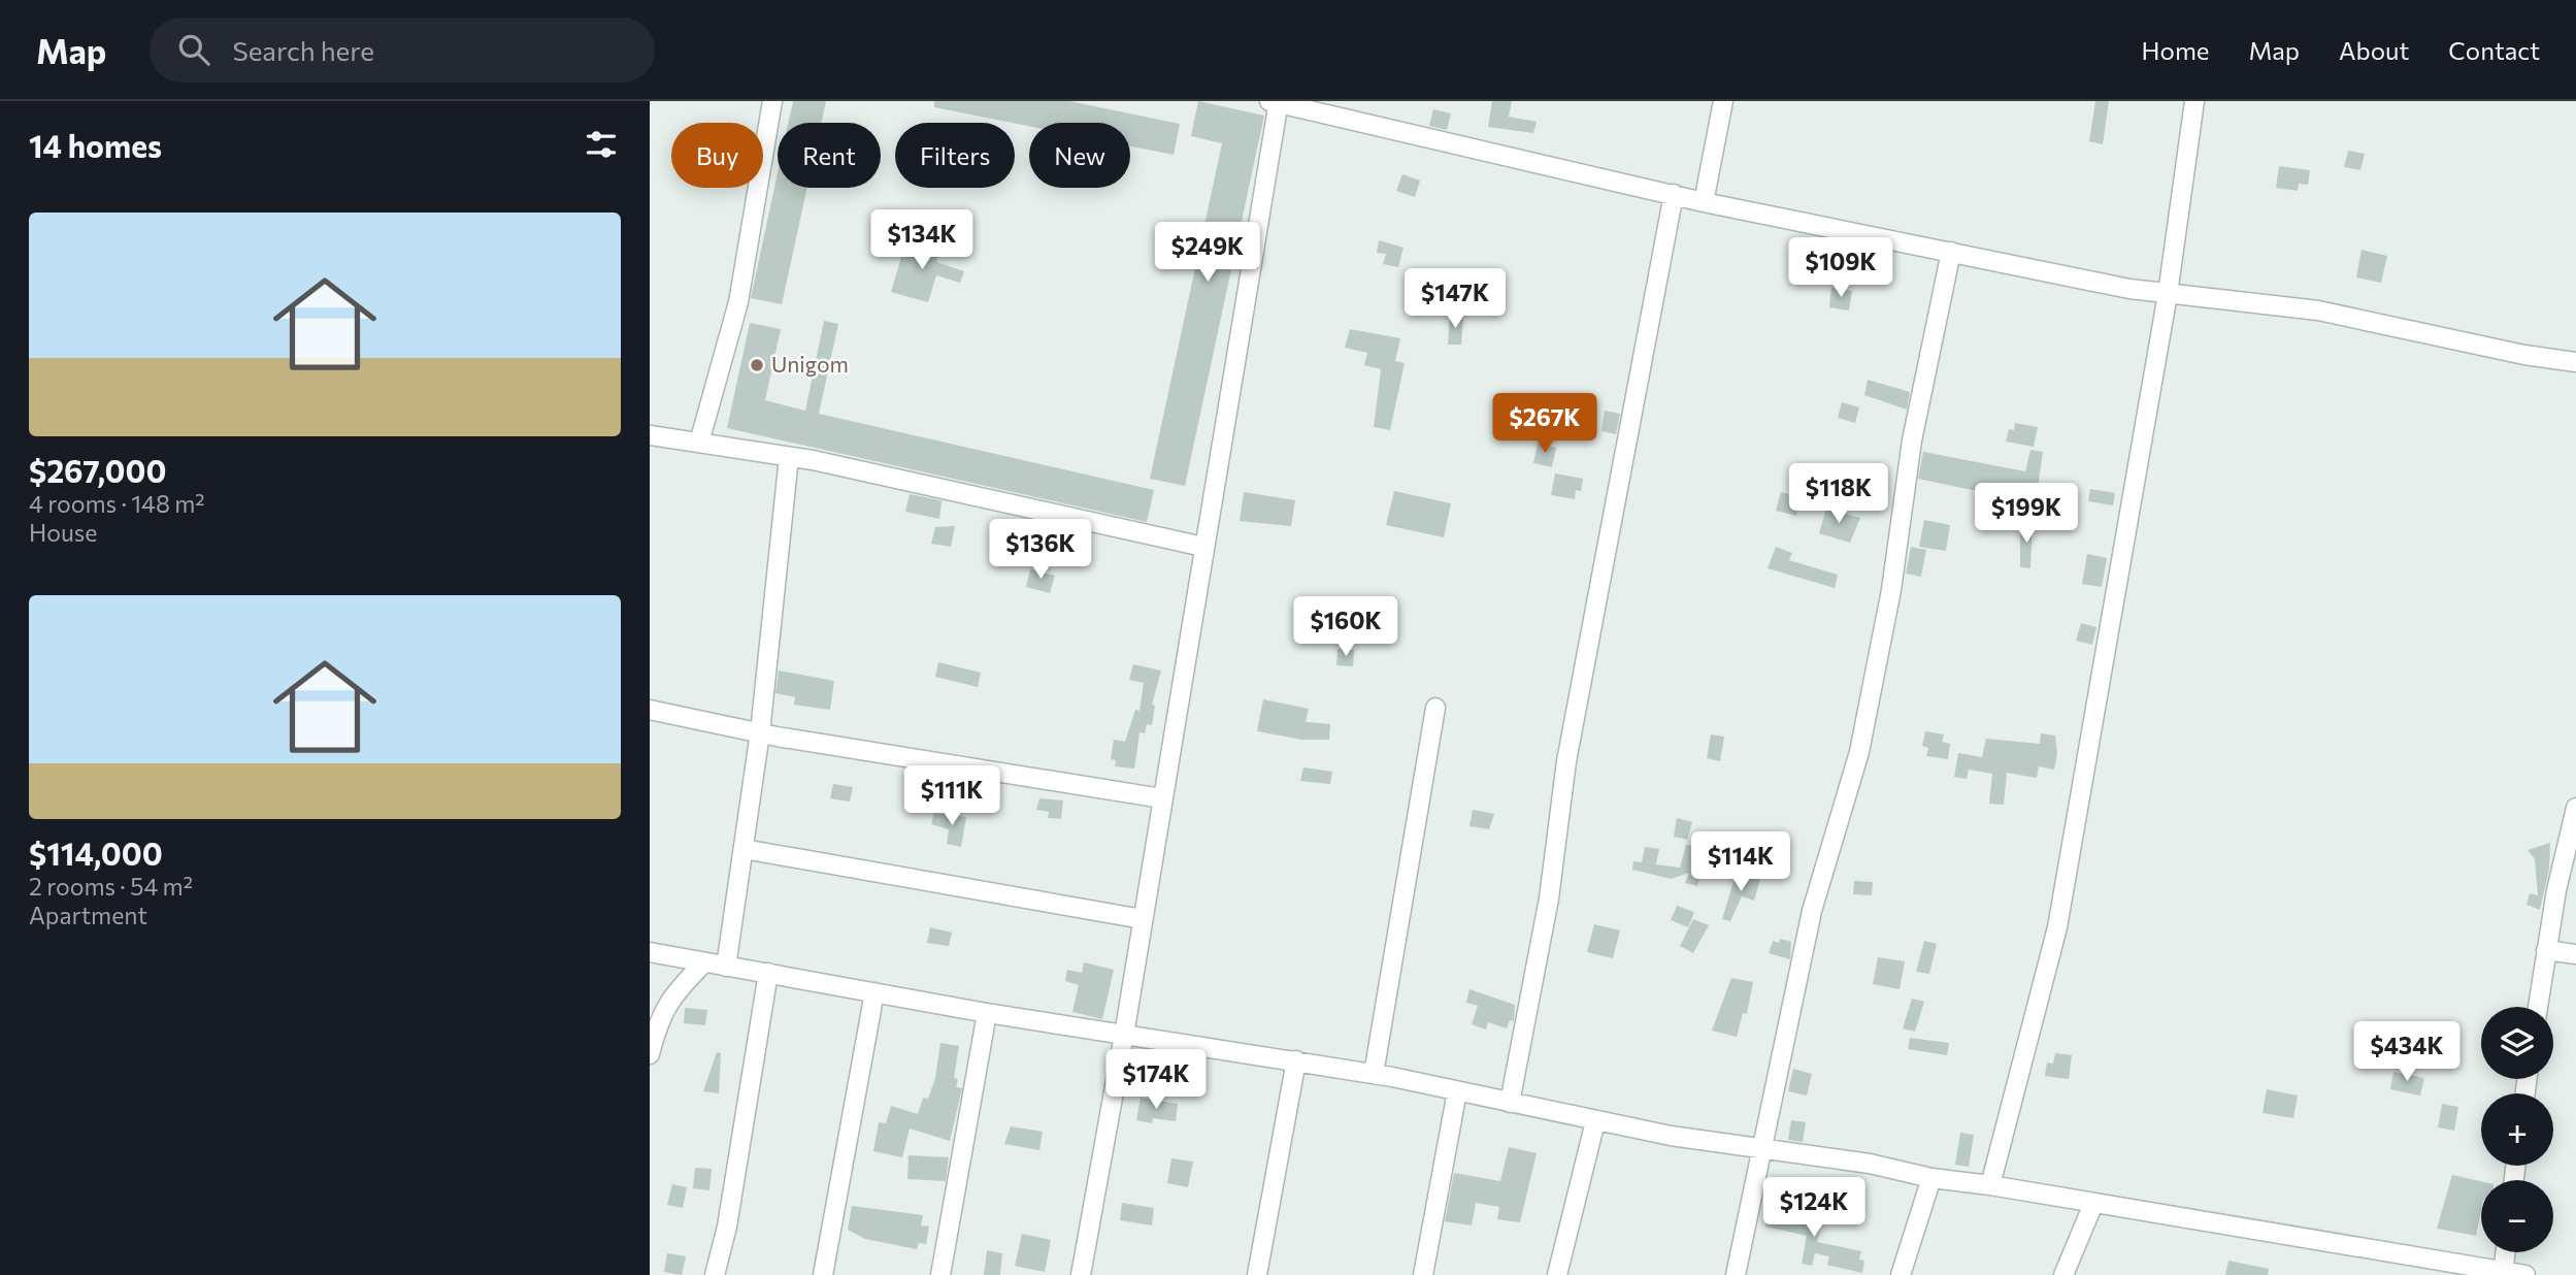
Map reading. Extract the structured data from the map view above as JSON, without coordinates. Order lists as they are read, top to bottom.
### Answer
{
  "places": ["Unigom"],
  "page": {
    "header": "Map",
    "search": "Search here",
    "nav": [
      "Home",
      "Map",
      "About",
      "Contact"
    ],
    "heading": "14 homes",
    "chip": [
      "Buy",
      "Rent",
      "Filters",
      "New"
    ],
    "list": [
      {
        "name": "$267,000",
        "note": "4 rooms · 148 m² · House"
      },
      {
        "name": "$114,000",
        "note": "2 rooms · 54 m² · Apartment"
      }
    ],
    "price": [
      "$134K",
      "$249K",
      "$109K",
      "$147K",
      "$267K",
      "$118K",
      "$199K",
      "$136K",
      "$160K",
      "$111K",
      "$114K",
      "$434K",
      "$174K",
      "$124K"
    ],
    "map_buttons": ["+", "−"]
  }
}
